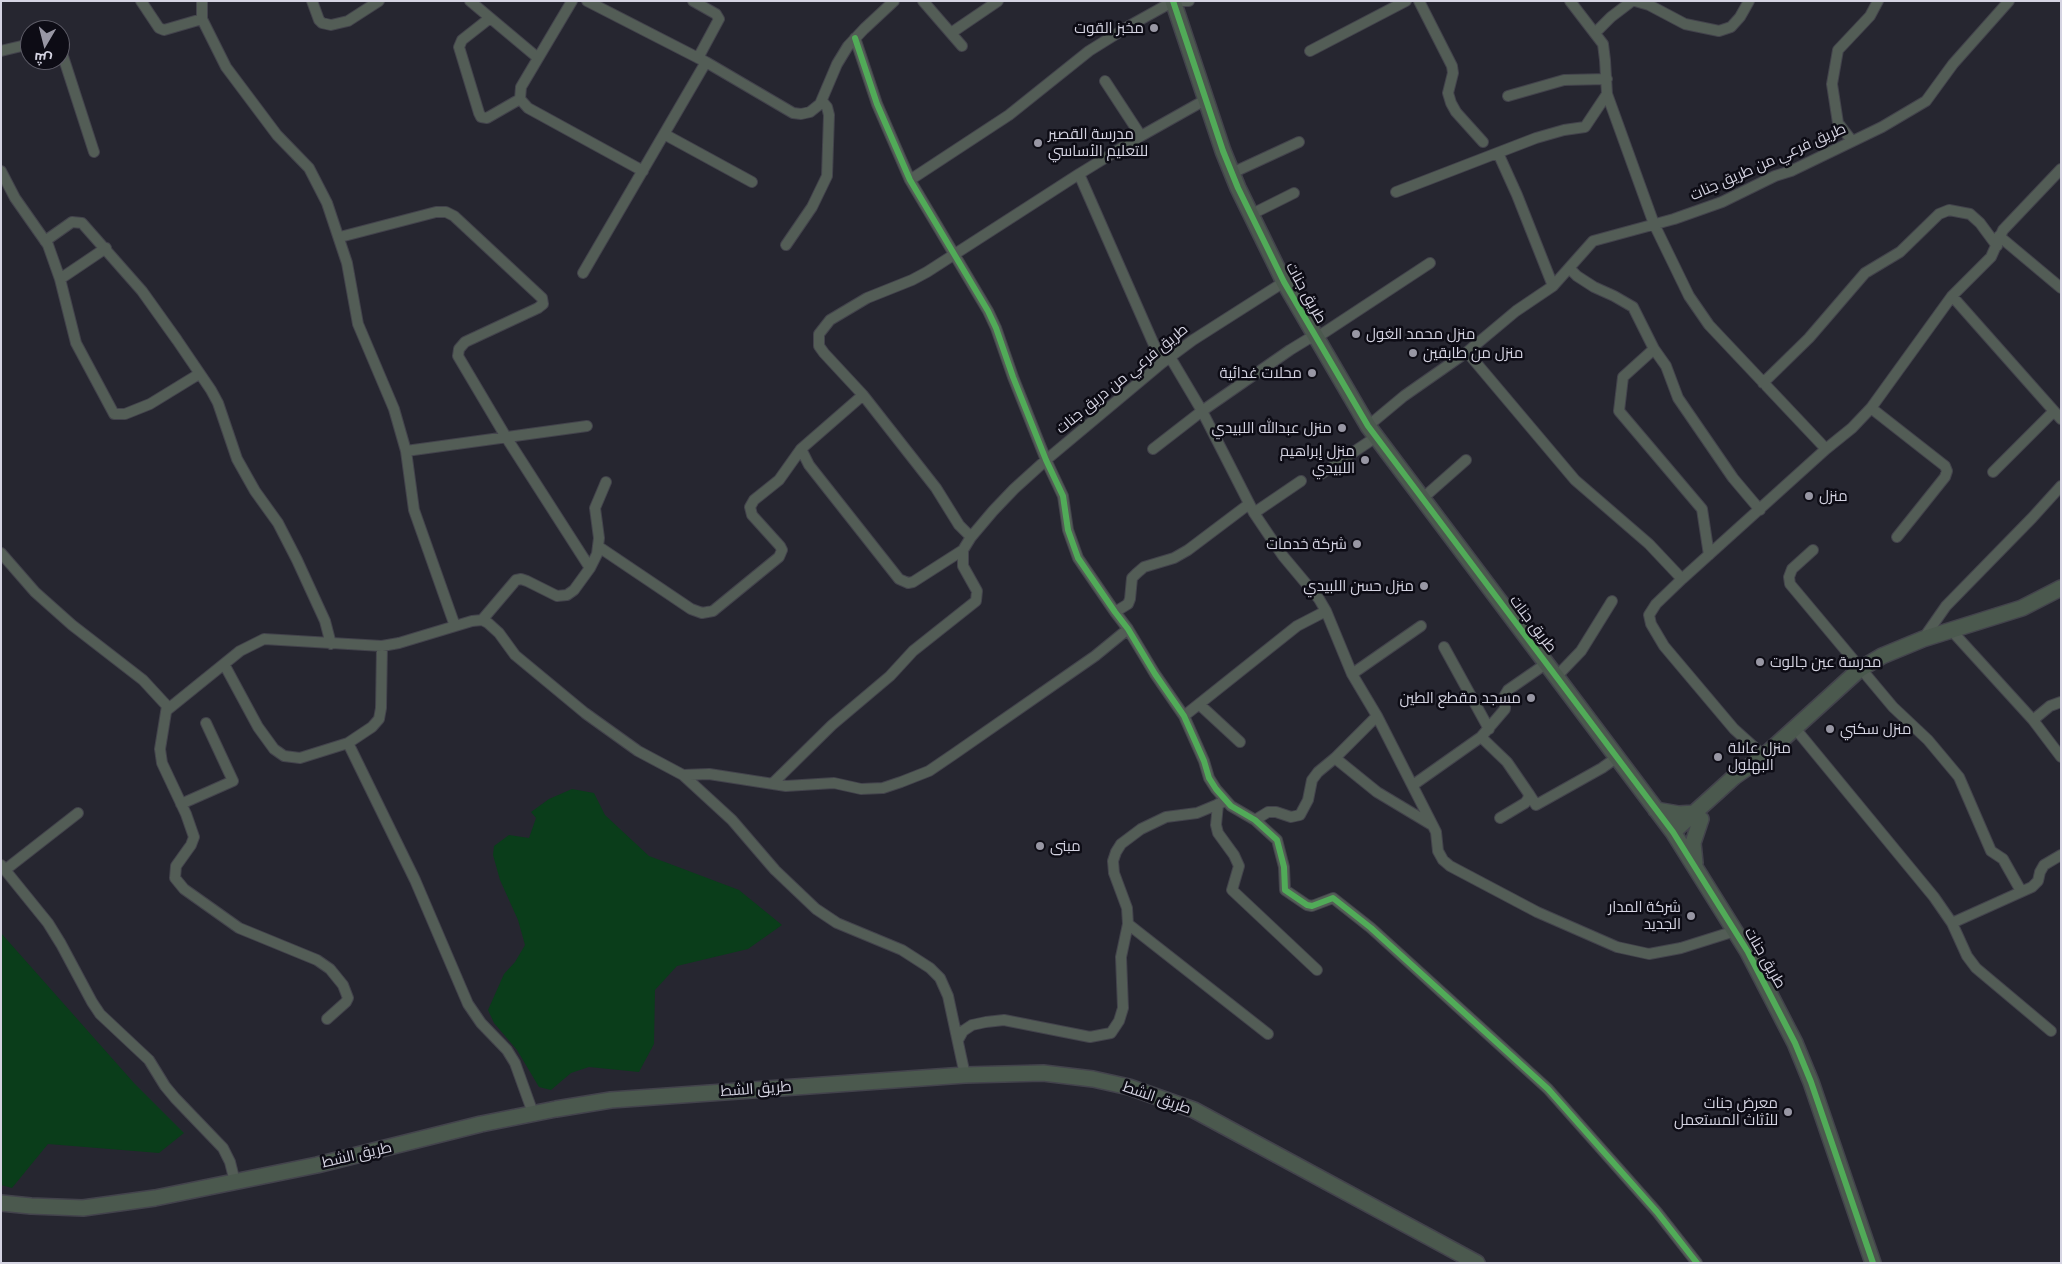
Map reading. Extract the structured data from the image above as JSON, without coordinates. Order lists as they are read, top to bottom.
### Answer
{
  "streets": {
    "street": [
      "طريق فرعي من طريق جنات",
      "طريق جنات",
      "طريق فرعي من دريق جنات",
      "طريق الشط"
    ]
  },
  "crossings": [
    ["طريق فرعي من طريق جنات", "طريق جنات"],
    ["طريق جنات", "طريق فرعي من دريق جنات"]
  ],
  "places": [
    "مخبز القوت",
    "مدرسة القصير للتعليم الأساسي",
    "منزل محمد الغول",
    "منزل من طابقين",
    "محلات غدائية",
    "منزل عبدالله اللبيدي",
    "منزل إبراهيم اللبيدي",
    "منزل",
    "شركة خدمات",
    "منزل حسن اللبيدي",
    "مدرسة عين جالوت",
    "مسجد مقطع الطين",
    "منزل سكني",
    "منزل عاىلة البهلول",
    "مبنى",
    "شركة المدار الجديد",
    "معرض جنات للأثاث المستعمل"
  ],
  "north": "bottom"
}
